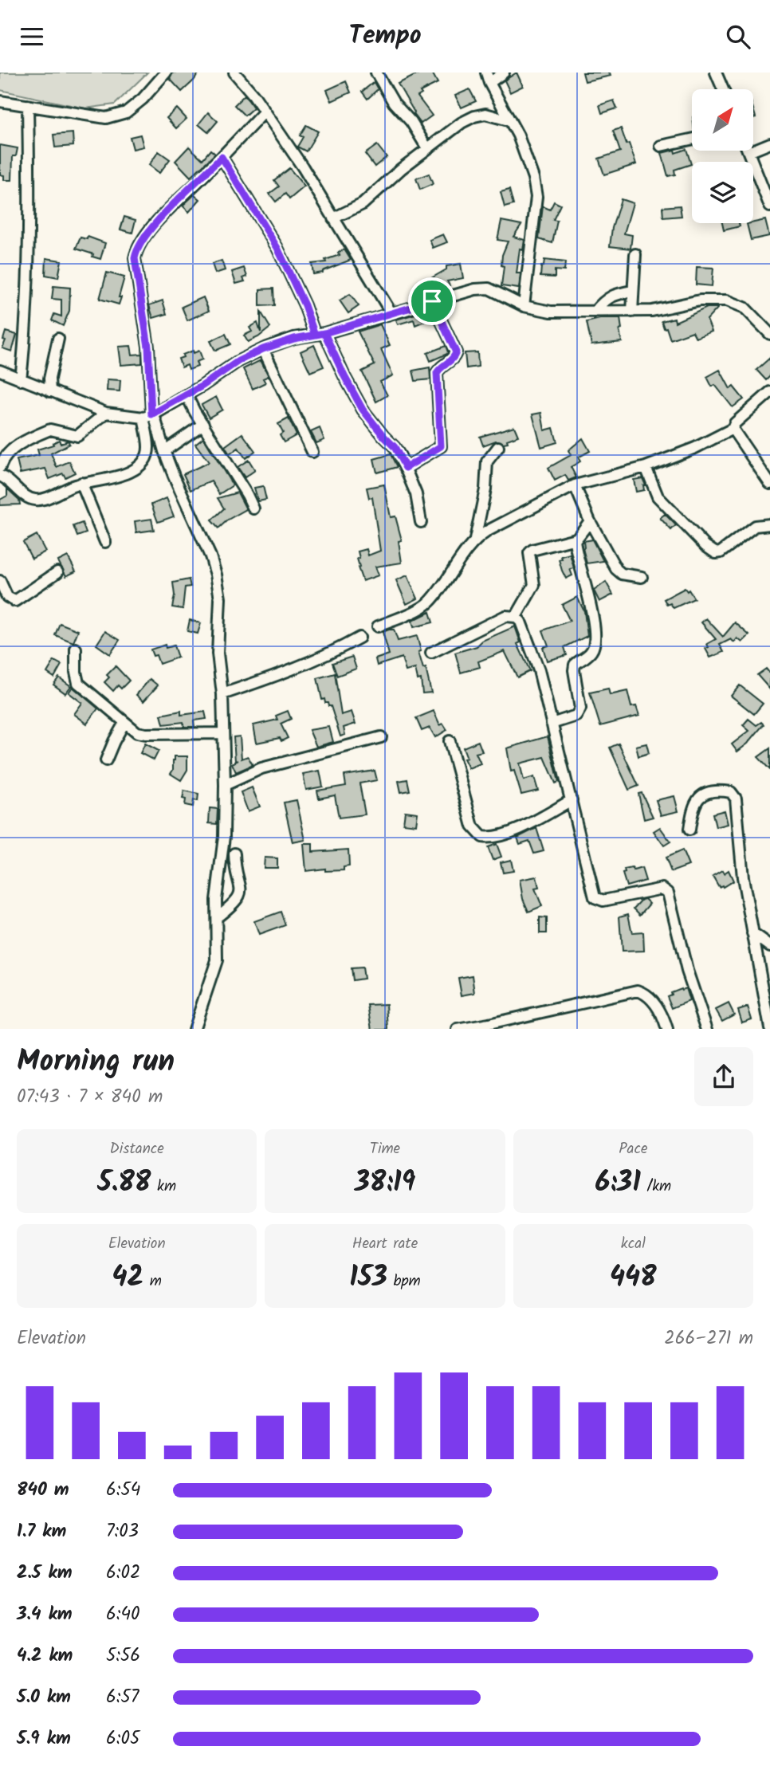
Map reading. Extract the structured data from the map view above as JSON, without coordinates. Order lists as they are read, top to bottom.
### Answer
{
  "north": "top right",
  "page": {
    "header": "Tempo",
    "heading": ["Morning run", "07:43 · 7 × 840 m"],
    "stats": [
      ["Distance", "5.88 km"],
      ["Time", "38:19"],
      ["Pace", "6:31 /km"],
      ["Elevation", "42 m"],
      ["Heart rate", "153 bpm"],
      ["kcal", "448"]
    ],
    "chart": ["Elevation", "266–271 m"],
    "list": [
      {
        "name": "840 m",
        "note": "6:54"
      },
      {
        "name": "1.7 km",
        "note": "7:03"
      },
      {
        "name": "2.5 km",
        "note": "6:02"
      },
      {
        "name": "3.4 km",
        "note": "6:40"
      },
      {
        "name": "4.2 km",
        "note": "5:56"
      },
      {
        "name": "5.0 km",
        "note": "6:57"
      },
      {
        "name": "5.9 km",
        "note": "6:05"
      }
    ]
  }
}
